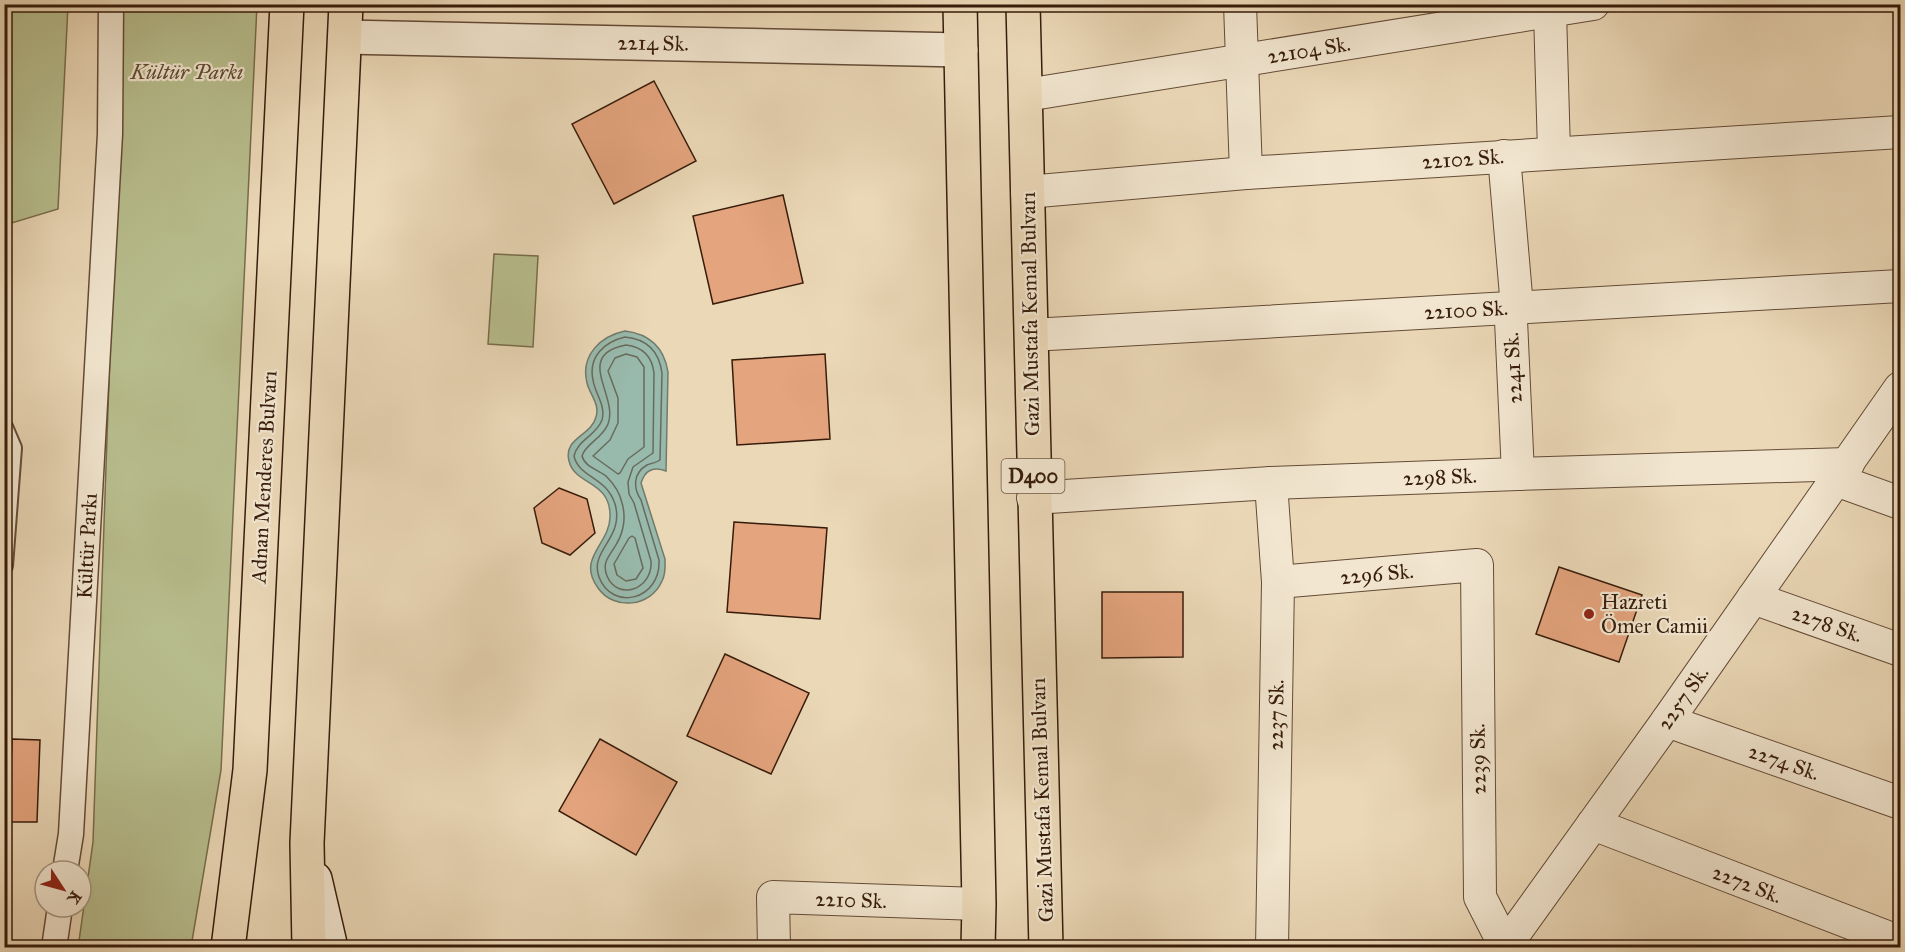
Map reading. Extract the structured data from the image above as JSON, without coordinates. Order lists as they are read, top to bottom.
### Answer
{
  "streets": {
    "main road": ["Gazi Mustafa Kemal Bulvarı", "D400", "Adnan Menderes Bulvarı"],
    "street": [
      "2214 Sk.",
      "22104 Sk.",
      "22102 Sk.",
      "22100 Sk.",
      "2241 Sk.",
      "2298 Sk.",
      "Kültür Parkı",
      "2296 Sk.",
      "2278 Sk.",
      "2257 Sk.",
      "2237 Sk.",
      "2239 Sk.",
      "2274 Sk.",
      "2272 Sk.",
      "2210 Sk."
    ]
  },
  "crossings": [
    ["2214 Sk.", "D400"],
    ["22104 Sk.", "Gazi Mustafa Kemal Bulvarı"],
    ["22102 Sk.", "Gazi Mustafa Kemal Bulvarı"],
    ["22102 Sk.", "2241 Sk."],
    ["22100 Sk.", "Gazi Mustafa Kemal Bulvarı"],
    ["22100 Sk.", "2241 Sk."],
    ["Gazi Mustafa Kemal Bulvarı", "2298 Sk."],
    ["2241 Sk.", "2298 Sk."],
    ["D400", "2210 Sk."],
    ["2298 Sk.", "2257 Sk."],
    ["2298 Sk.", "2237 Sk."],
    ["2296 Sk.", "2237 Sk."],
    ["2296 Sk.", "2239 Sk."],
    ["2278 Sk.", "2257 Sk."],
    ["2257 Sk.", "2239 Sk."],
    ["2257 Sk.", "2274 Sk."],
    ["2257 Sk.", "2272 Sk."]
  ],
  "parks": ["Kültür Parkı"],
  "places": ["Hazreti Ömer Camii"],
  "north": "bottom right"
}
